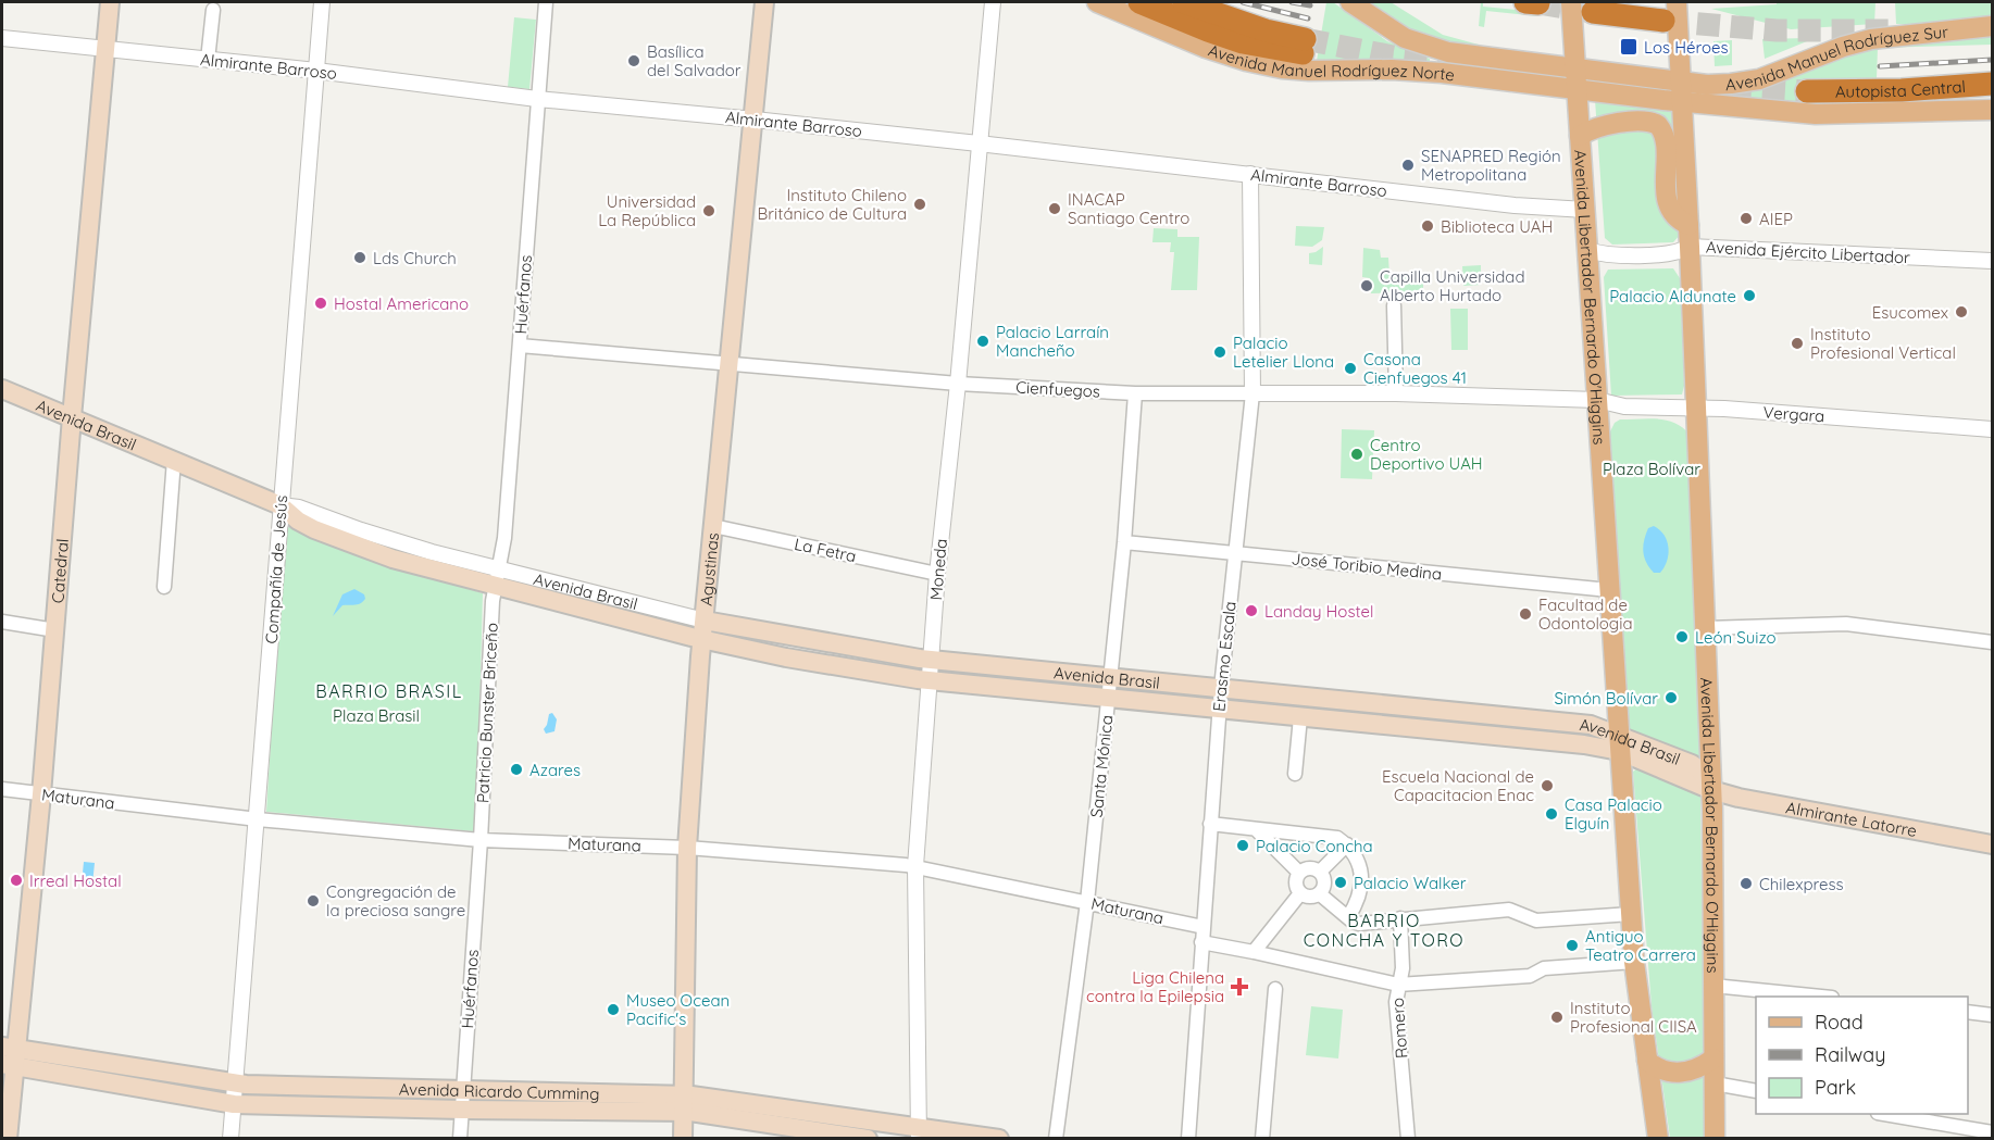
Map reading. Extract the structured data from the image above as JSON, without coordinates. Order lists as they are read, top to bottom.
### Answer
{
  "streets": {
    "highway": ["Autopista Central"],
    "main road": [
      "Avenida Manuel Rodríguez Sur",
      "Avenida Manuel Rodríguez Norte",
      "Avenida Libertador Bernardo O'Higgins",
      "Avenida Brasil",
      "Agustinas",
      "Catedral",
      "Almirante Latorre",
      "Avenida Ricardo Cumming"
    ],
    "street": [
      "Almirante Barroso",
      "Avenida Ejército Libertador",
      "Huérfanos",
      "Cienfuegos",
      "Vergara",
      "La Fetra",
      "José Toribio Medina",
      "Compañía de Jesús",
      "Moneda",
      "Erasmo Escala",
      "Patricio Bunster Briceño",
      "Santa Mónica",
      "Maturana",
      "Romero"
    ]
  },
  "crossings": [
    ["Avenida Manuel Rodríguez Sur", "Avenida Manuel Rodríguez Norte"],
    ["Avenida Manuel Rodríguez Sur", "Avenida Libertador Bernardo O'Higgins"],
    ["Avenida Manuel Rodríguez Norte", "Avenida Libertador Bernardo O'Higgins"],
    ["Almirante Barroso", "Huérfanos"],
    ["Almirante Barroso", "Avenida Libertador Bernardo O'Higgins"],
    ["Almirante Barroso", "Compañía de Jesús"],
    ["Almirante Barroso", "Agustinas"],
    ["Almirante Barroso", "Moneda"],
    ["Almirante Barroso", "Catedral"],
    ["Almirante Barroso", "Erasmo Escala"],
    ["Avenida Ejército Libertador", "Avenida Libertador Bernardo O'Higgins"],
    ["Huérfanos", "Cienfuegos"],
    ["Huérfanos", "Avenida Brasil"],
    ["Huérfanos", "Patricio Bunster Briceño"],
    ["Huérfanos", "Maturana"],
    ["Huérfanos", "Avenida Ricardo Cumming"],
    ["Avenida Libertador Bernardo O'Higgins", "Cienfuegos"],
    ["Avenida Libertador Bernardo O'Higgins", "Vergara"],
    ["Avenida Libertador Bernardo O'Higgins", "Avenida Brasil"],
    ["Avenida Libertador Bernardo O'Higgins", "José Toribio Medina"],
    ["Avenida Libertador Bernardo O'Higgins", "Almirante Latorre"],
    ["Cienfuegos", "Vergara"],
    ["Cienfuegos", "Agustinas"],
    ["Cienfuegos", "Moneda"],
    ["Cienfuegos", "Erasmo Escala"],
    ["Cienfuegos", "Santa Mónica"],
    ["Avenida Brasil", "Compañía de Jesús"],
    ["Avenida Brasil", "Agustinas"],
    ["Avenida Brasil", "Moneda"],
    ["Avenida Brasil", "Catedral"],
    ["Avenida Brasil", "Erasmo Escala"],
    ["Avenida Brasil", "Patricio Bunster Briceño"],
    ["Avenida Brasil", "Santa Mónica"],
    ["Avenida Brasil", "Almirante Latorre"],
    ["La Fetra", "Agustinas"],
    ["La Fetra", "Moneda"],
    ["José Toribio Medina", "Erasmo Escala"],
    ["José Toribio Medina", "Santa Mónica"],
    ["Compañía de Jesús", "Maturana"],
    ["Compañía de Jesús", "Avenida Ricardo Cumming"],
    ["Agustinas", "Maturana"],
    ["Agustinas", "Avenida Ricardo Cumming"],
    ["Moneda", "Maturana"],
    ["Moneda", "Avenida Ricardo Cumming"],
    ["Catedral", "Maturana"],
    ["Catedral", "Avenida Ricardo Cumming"],
    ["Erasmo Escala", "Maturana"],
    ["Patricio Bunster Briceño", "Maturana"],
    ["Santa Mónica", "Maturana"]
  ],
  "districts": ["BARRIO BRASIL", "BARRIO CONCHA Y TORO"],
  "parks": ["Plaza Bolívar", "Plaza Brasil"],
  "places": {
    "transit": ["Los Héroes"],
    "other": [
      "Basílica del Salvador",
      "SENAPRED Región Metropolitana",
      "Instituto Chileno Británico de Cultura",
      "INACAP Santiago Centro",
      "Universidad La República",
      "AIEP",
      "Biblioteca UAH",
      "Lds Church",
      "Capilla Universidad Alberto Hurtado",
      "Palacio Aldunate",
      "Hostal Americano",
      "Esucomex",
      "Palacio Larraín Mancheño",
      "Instituto Profesional Vertical",
      "Palacio Letelier Llona",
      "Casona Cienfuegos 41",
      "Centro Deportivo UAH",
      "Landay Hostel",
      "Facultad de Odontologia",
      "León Suizo",
      "Simón Bolívar",
      "Azares",
      "Escuela Nacional de Capacitacion Enac",
      "Casa Palacio Elguín",
      "Palacio Concha",
      "Irreal Hostal",
      "Palacio Walker",
      "Chilexpress",
      "Congregación de la preciosa sangre",
      "Antiguo Teatro Carrera",
      "Museo Ocean Pacific's",
      "Instituto Profesional CIISA"
    ],
    "health": ["Liga Chilena contra la Epilepsia"]
  },
  "legend": ["Road", "Railway", "Park"]
}
